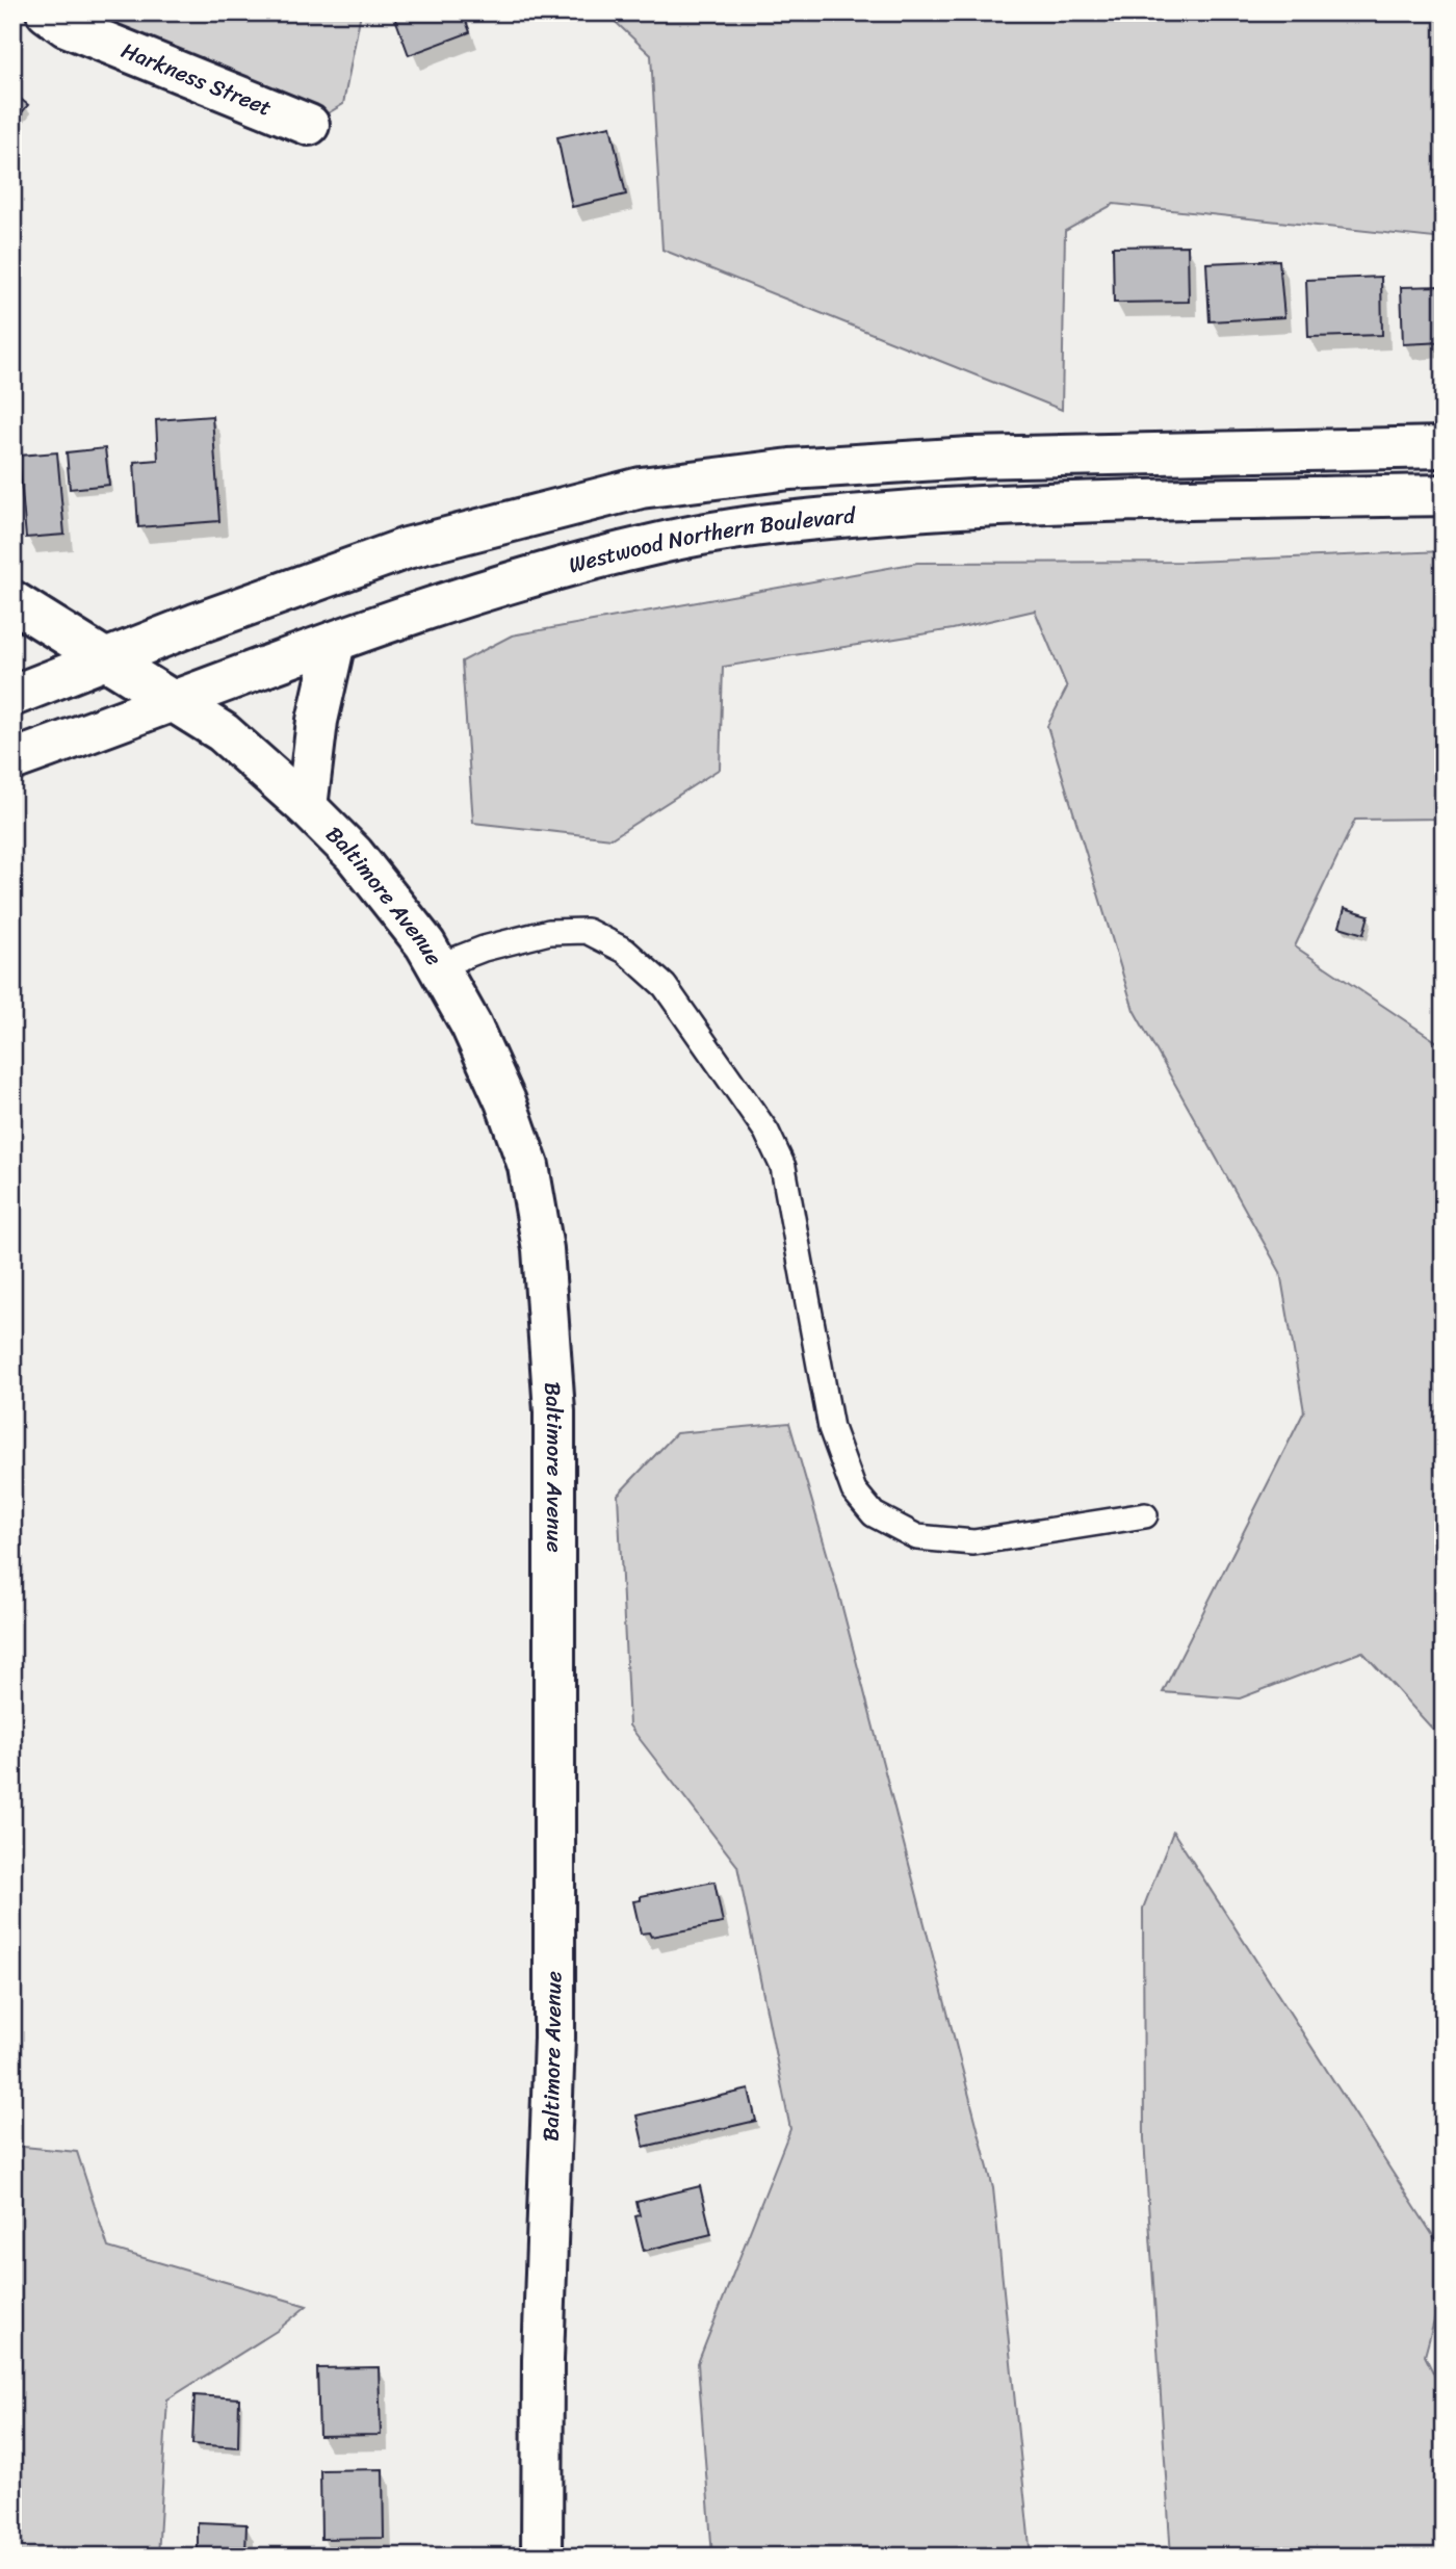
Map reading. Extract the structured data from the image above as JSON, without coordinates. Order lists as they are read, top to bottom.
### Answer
{
  "streets": {
    "main road": ["Harkness Street", "Westwood Northern Boulevard", "Baltimore Avenue"]
  },
  "crossings": [
    ["Westwood Northern Boulevard", "Baltimore Avenue"]
  ]
}
